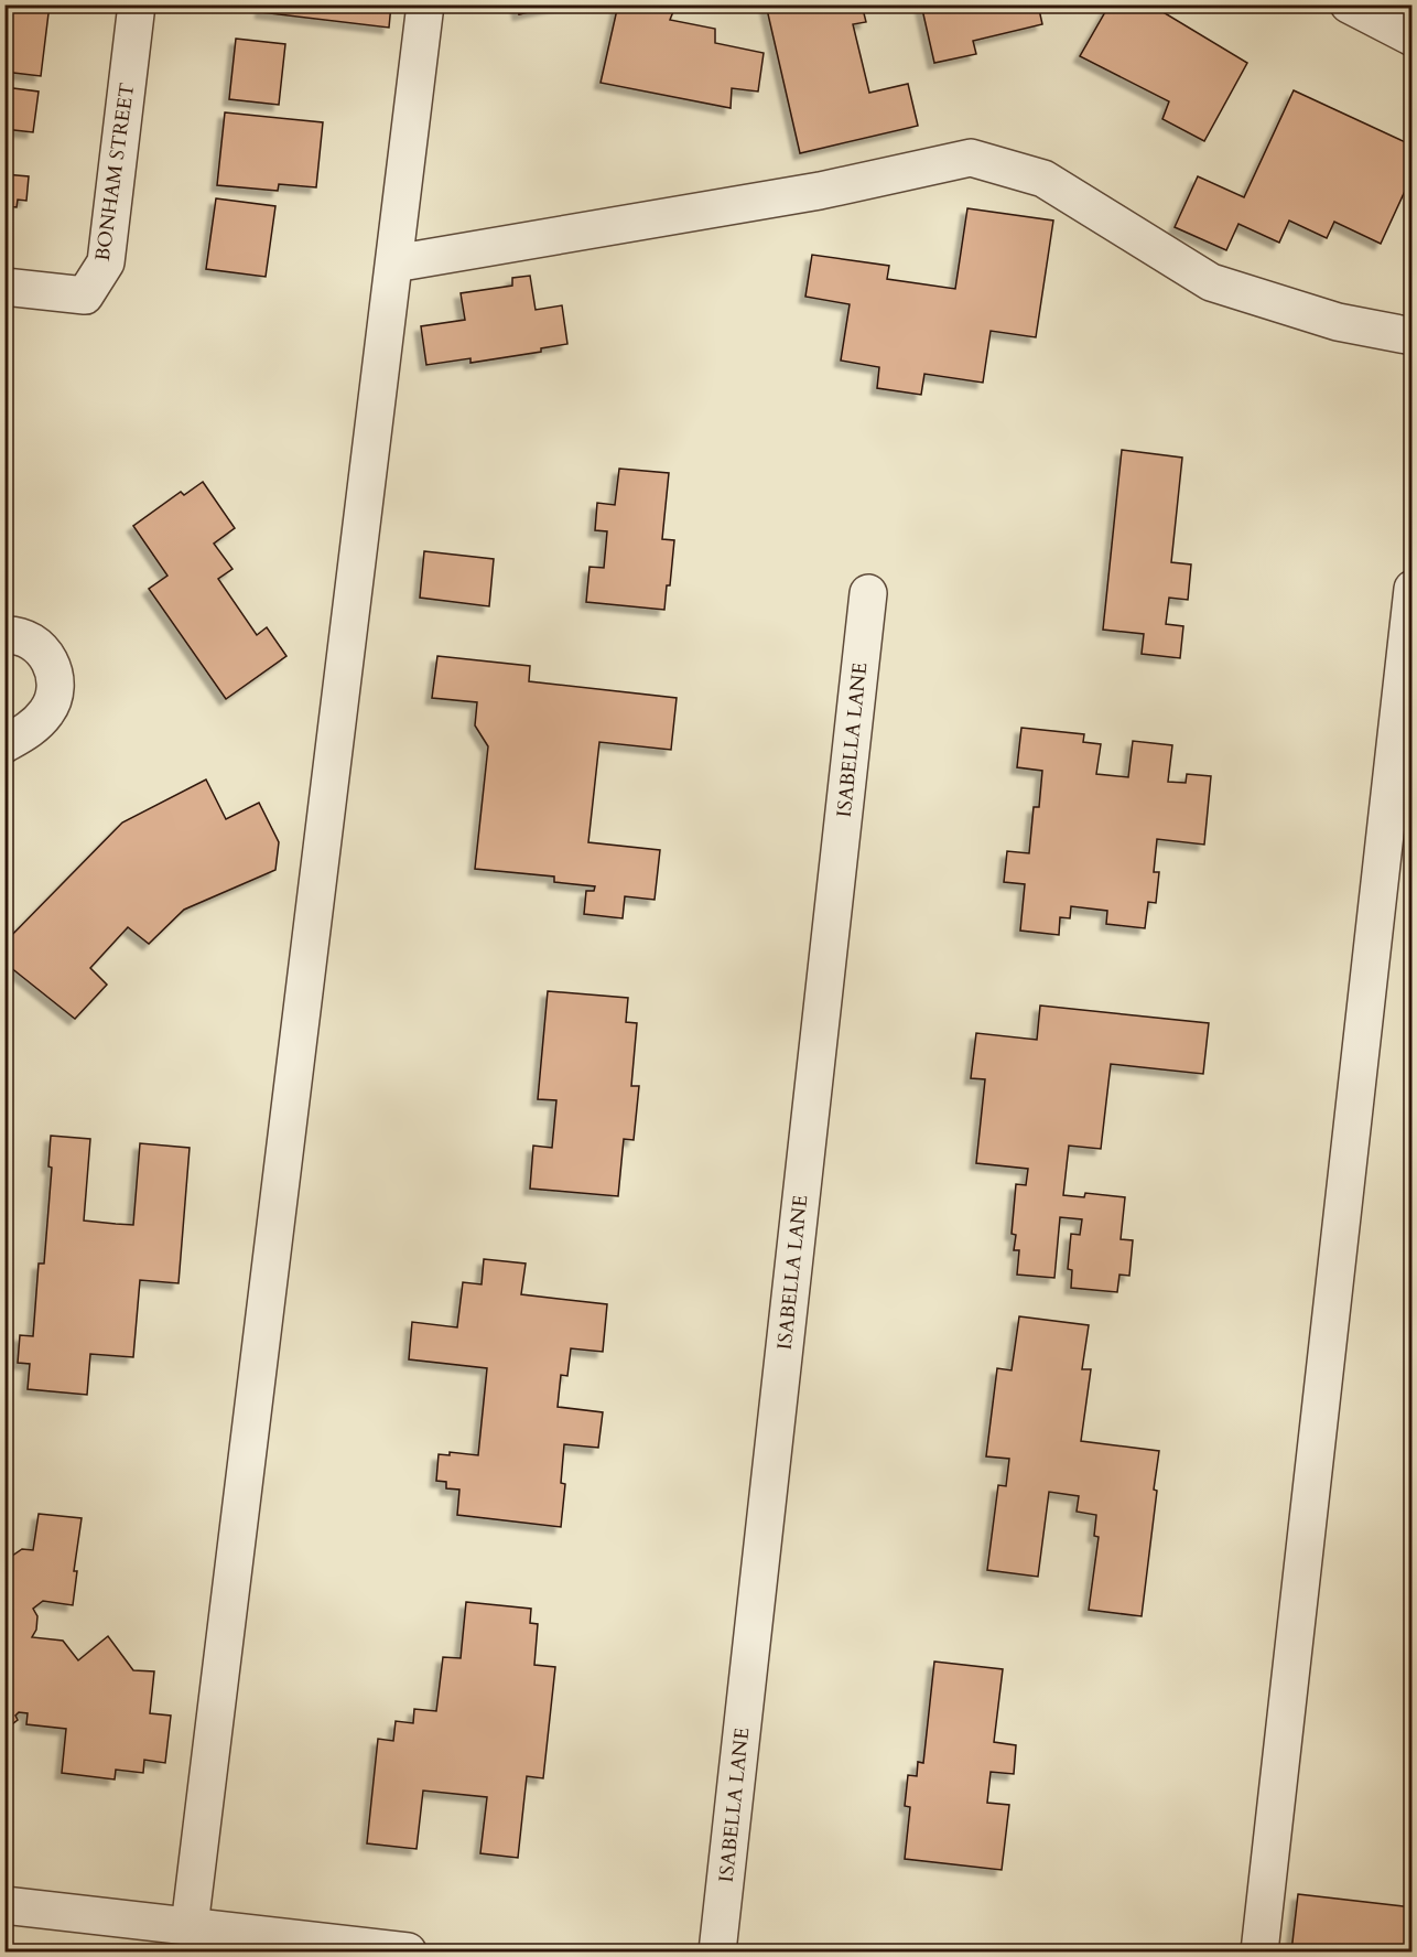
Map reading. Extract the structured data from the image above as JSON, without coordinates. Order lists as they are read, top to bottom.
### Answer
{
  "streets": {
    "street": ["BONHAM STREET", "ISABELLA LANE"]
  }
}
